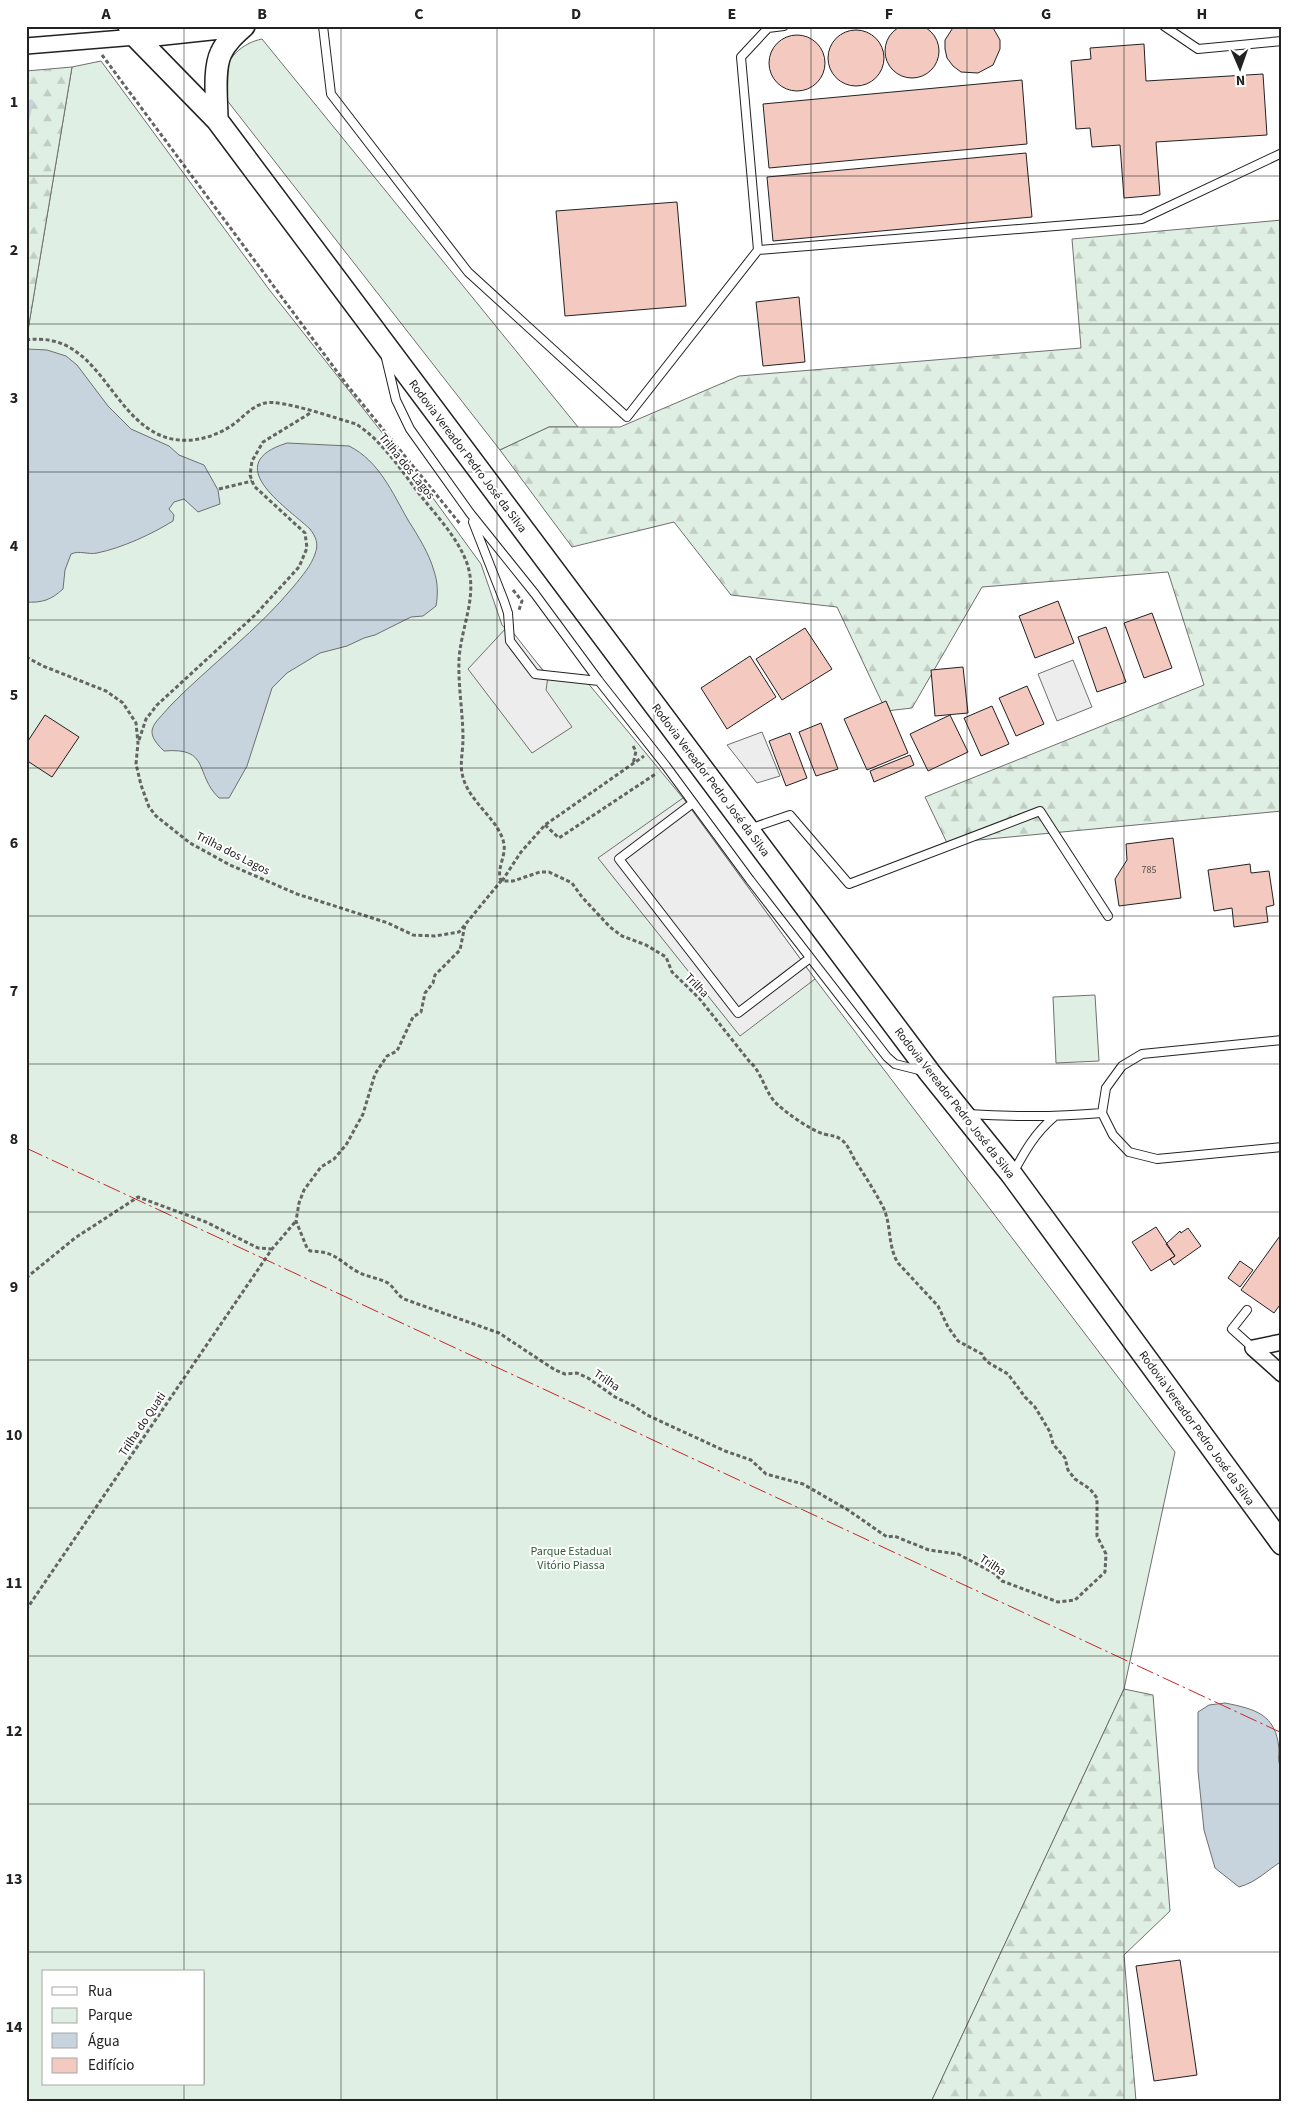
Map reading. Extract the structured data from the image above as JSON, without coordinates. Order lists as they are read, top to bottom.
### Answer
{
  "streets": {
    "main road": ["Rodovia Vereador Pedro José da Silva"],
    "path": ["Trilha dos Lagos", "Trilha", "Trilha do Quati"]
  },
  "crossings": [
    ["Trilha dos Lagos", "Trilha"],
    ["Trilha", "Trilha do Quati"]
  ],
  "parks": ["Parque Estadual Vitório Piassa"],
  "house_numbers": ["785"],
  "legend": [
    "Rua",
    "Parque",
    "Água",
    "Edifício"
  ],
  "north": "bottom",
  "grid": {
    "columns": [
      "A",
      "B",
      "C",
      "D",
      "E",
      "F",
      "G",
      "H"
    ],
    "rows": [
      "1",
      "2",
      "3",
      "4",
      "5",
      "6",
      "7",
      "8",
      "9",
      "10",
      "11",
      "12",
      "13",
      "14"
    ]
  }
}
